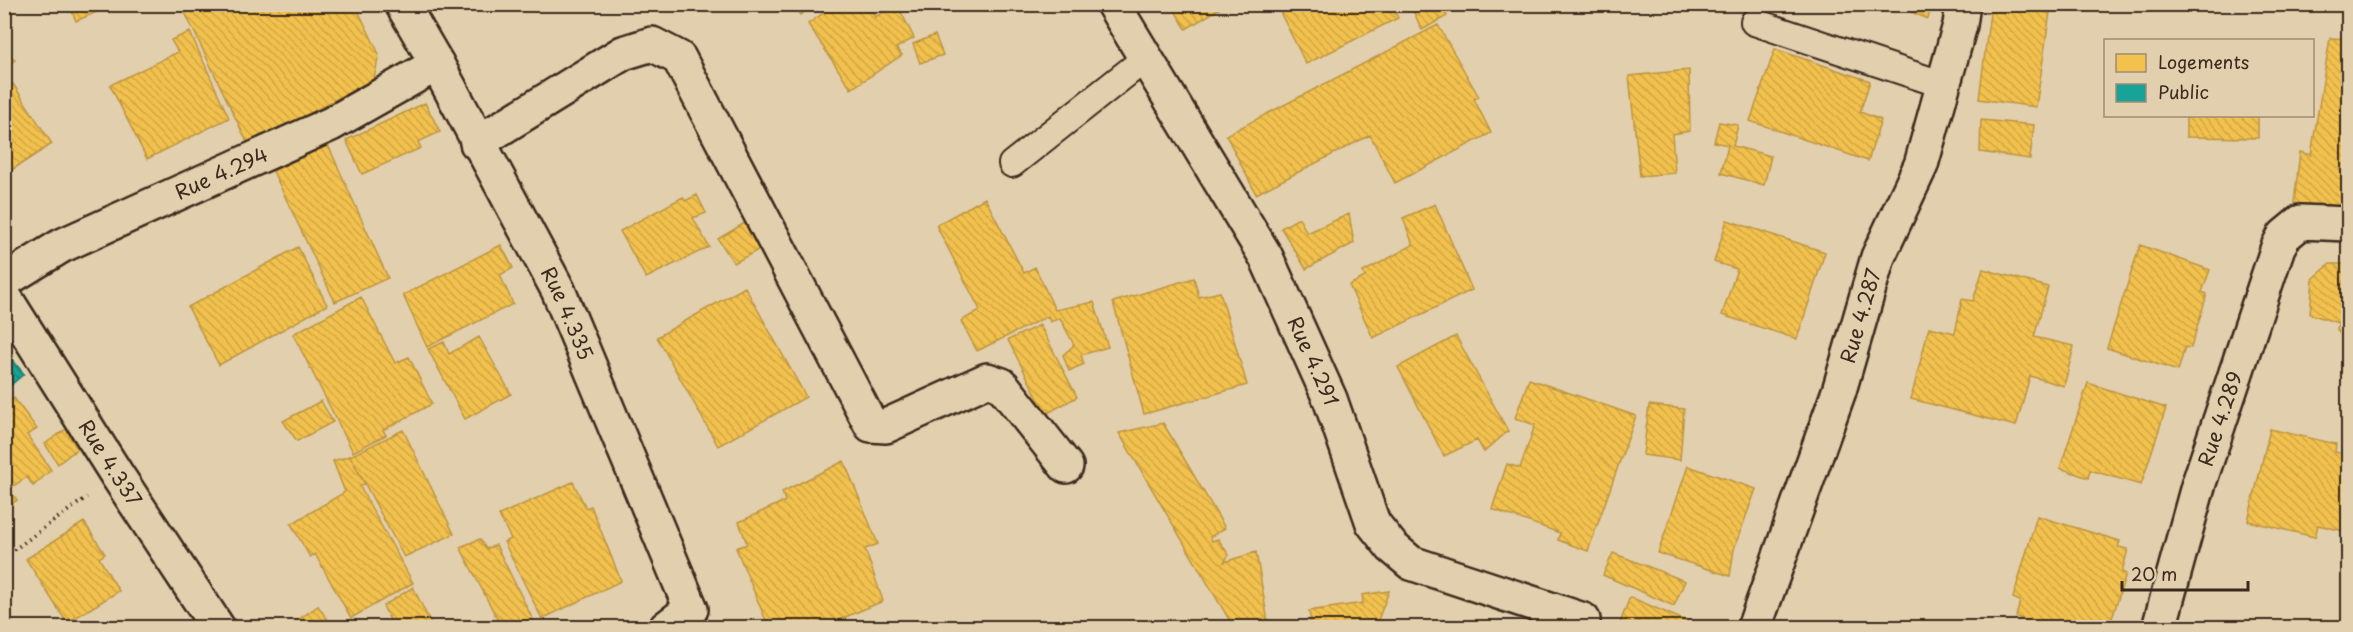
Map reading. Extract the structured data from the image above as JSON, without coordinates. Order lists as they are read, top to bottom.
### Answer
{
  "streets": {
    "street": [
      "Rue 4.294",
      "Rue 4.335",
      "Rue 4.287",
      "Rue 4.291",
      "Rue 4.289",
      "Rue 4.337"
    ]
  },
  "crossings": [
    ["Rue 4.294", "Rue 4.335"]
  ],
  "legend": ["Logements", "Public"],
  "scale_bar": "20 m"
}
